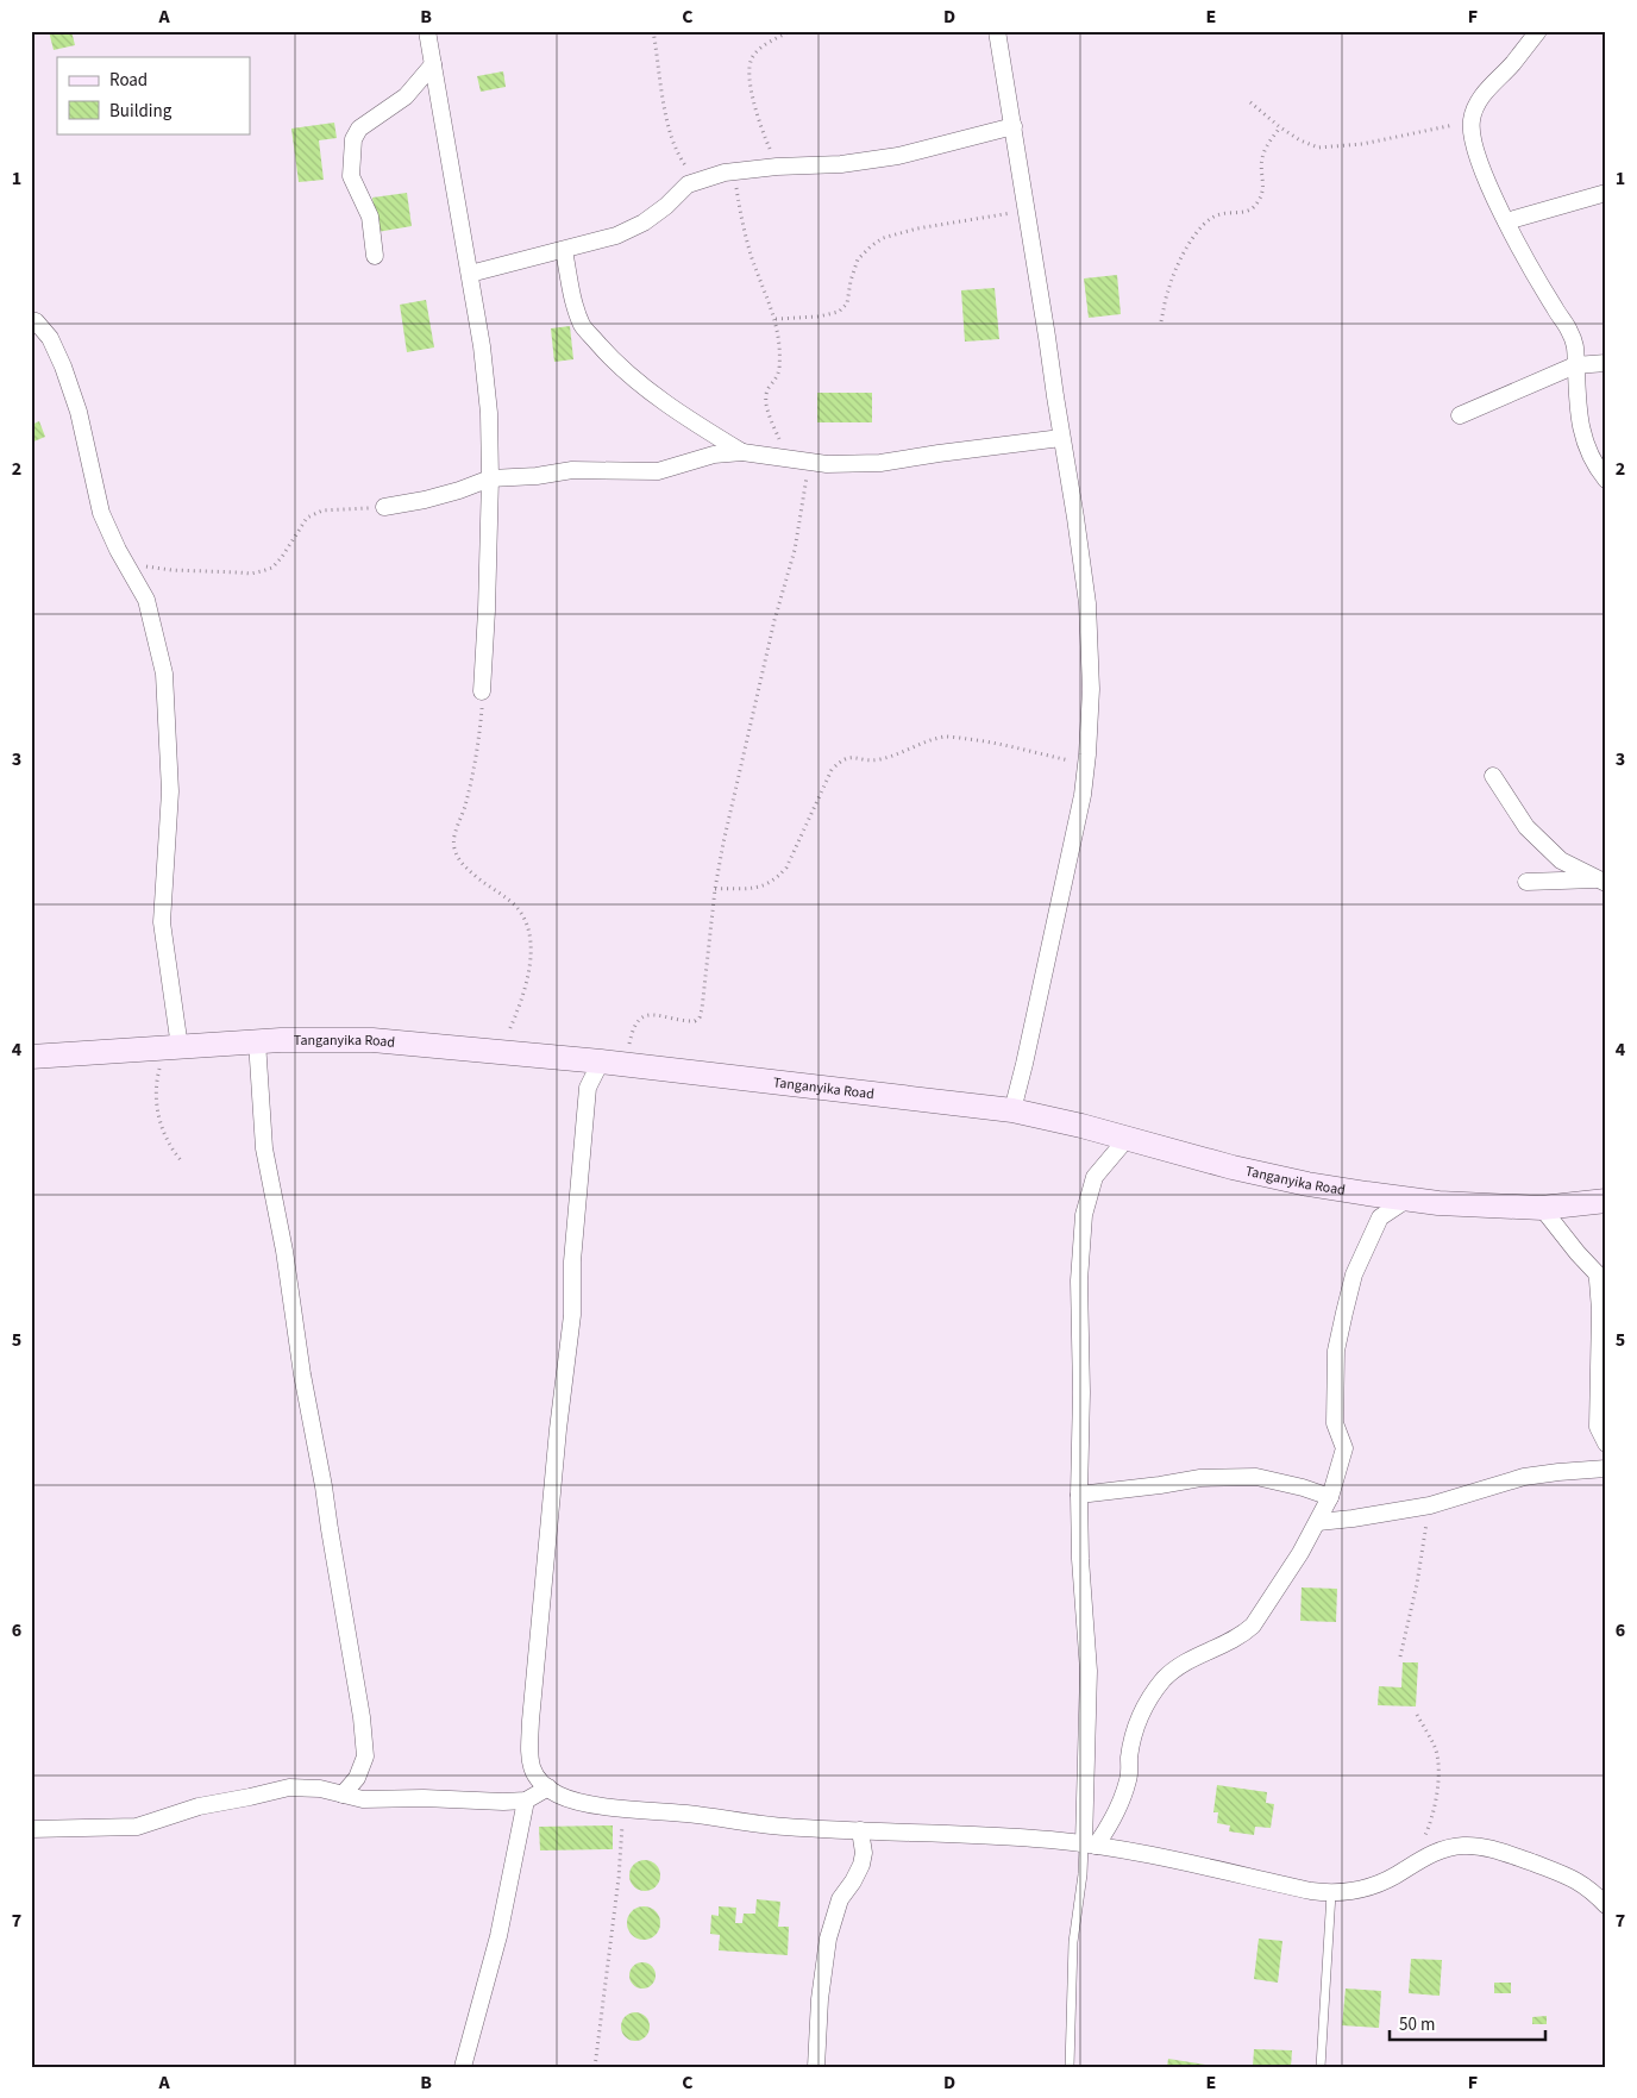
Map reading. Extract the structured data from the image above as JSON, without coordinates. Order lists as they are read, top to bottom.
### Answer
{
  "streets": {
    "street": ["Tanganyika Road"]
  },
  "legend": ["Road", "Building"],
  "scale_bar": "50 m",
  "grid": {
    "columns": [
      "A",
      "B",
      "C",
      "D",
      "E",
      "F"
    ],
    "rows": [
      "1",
      "2",
      "3",
      "4",
      "5",
      "6",
      "7"
    ]
  }
}
